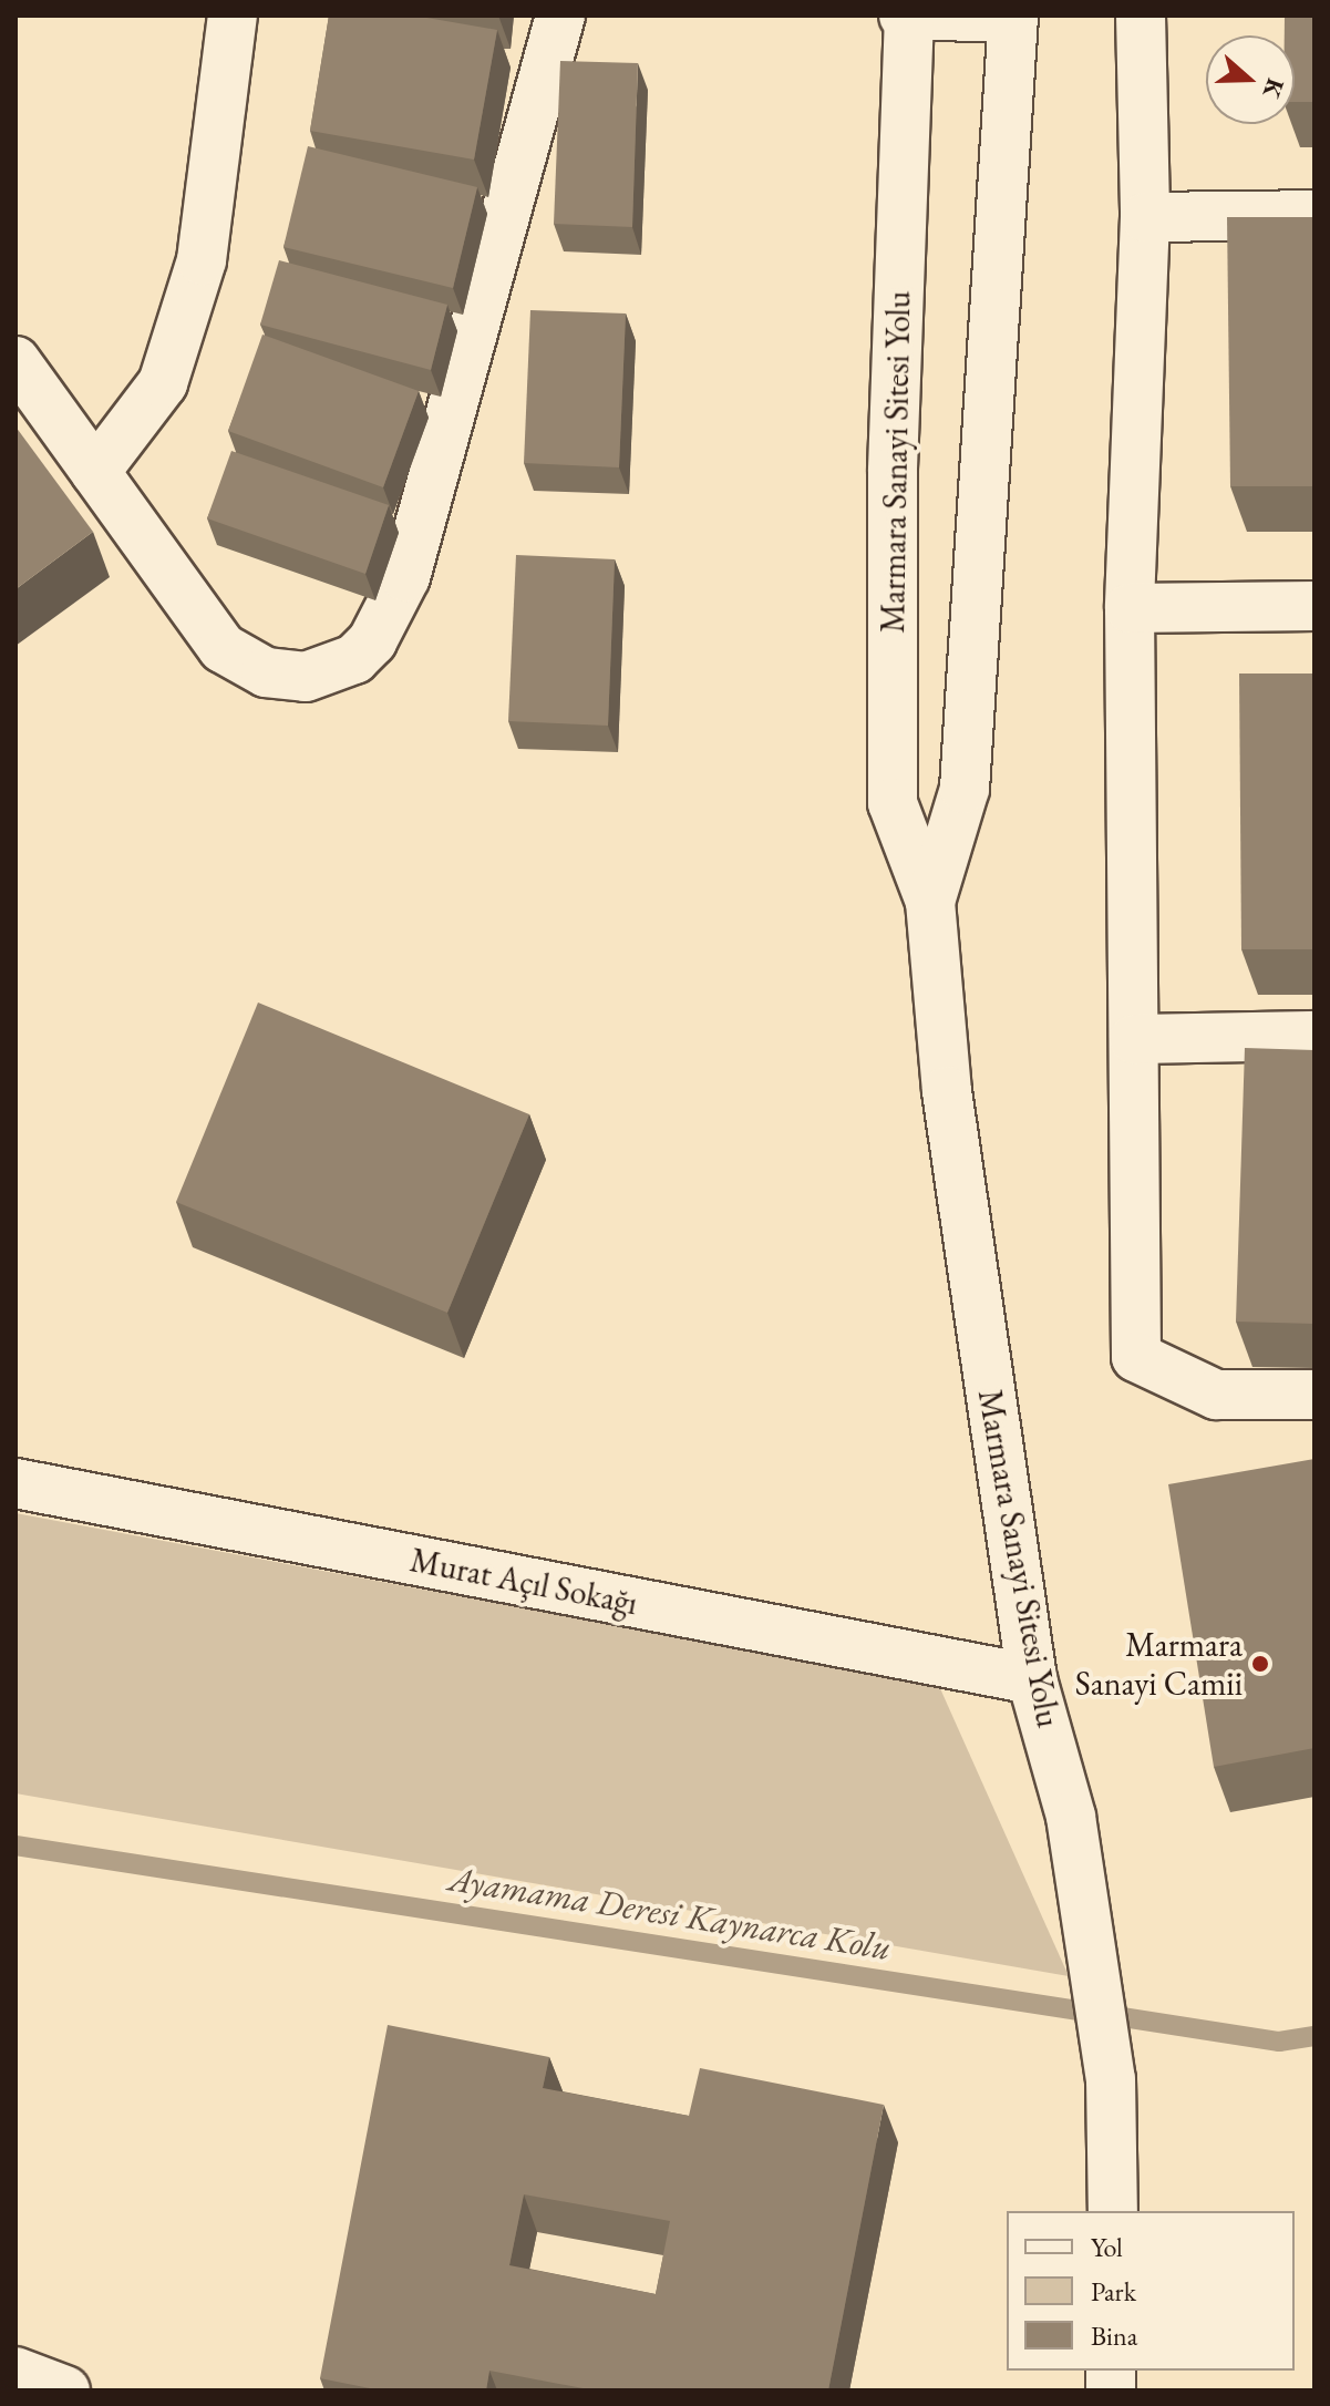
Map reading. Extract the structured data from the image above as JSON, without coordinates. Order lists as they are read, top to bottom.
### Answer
{
  "streets": {
    "street": ["Marmara Sanayi Sitesi Yolu", "Murat Açıl Sokağı"]
  },
  "crossings": [
    ["Marmara Sanayi Sitesi Yolu", "Murat Açıl Sokağı"]
  ],
  "water": ["Ayamama Deresi Kaynarca Kolu"],
  "places": ["Marmara Sanayi Camii"],
  "legend": ["Yol", "Park", "Bina"],
  "north": "right"
}
